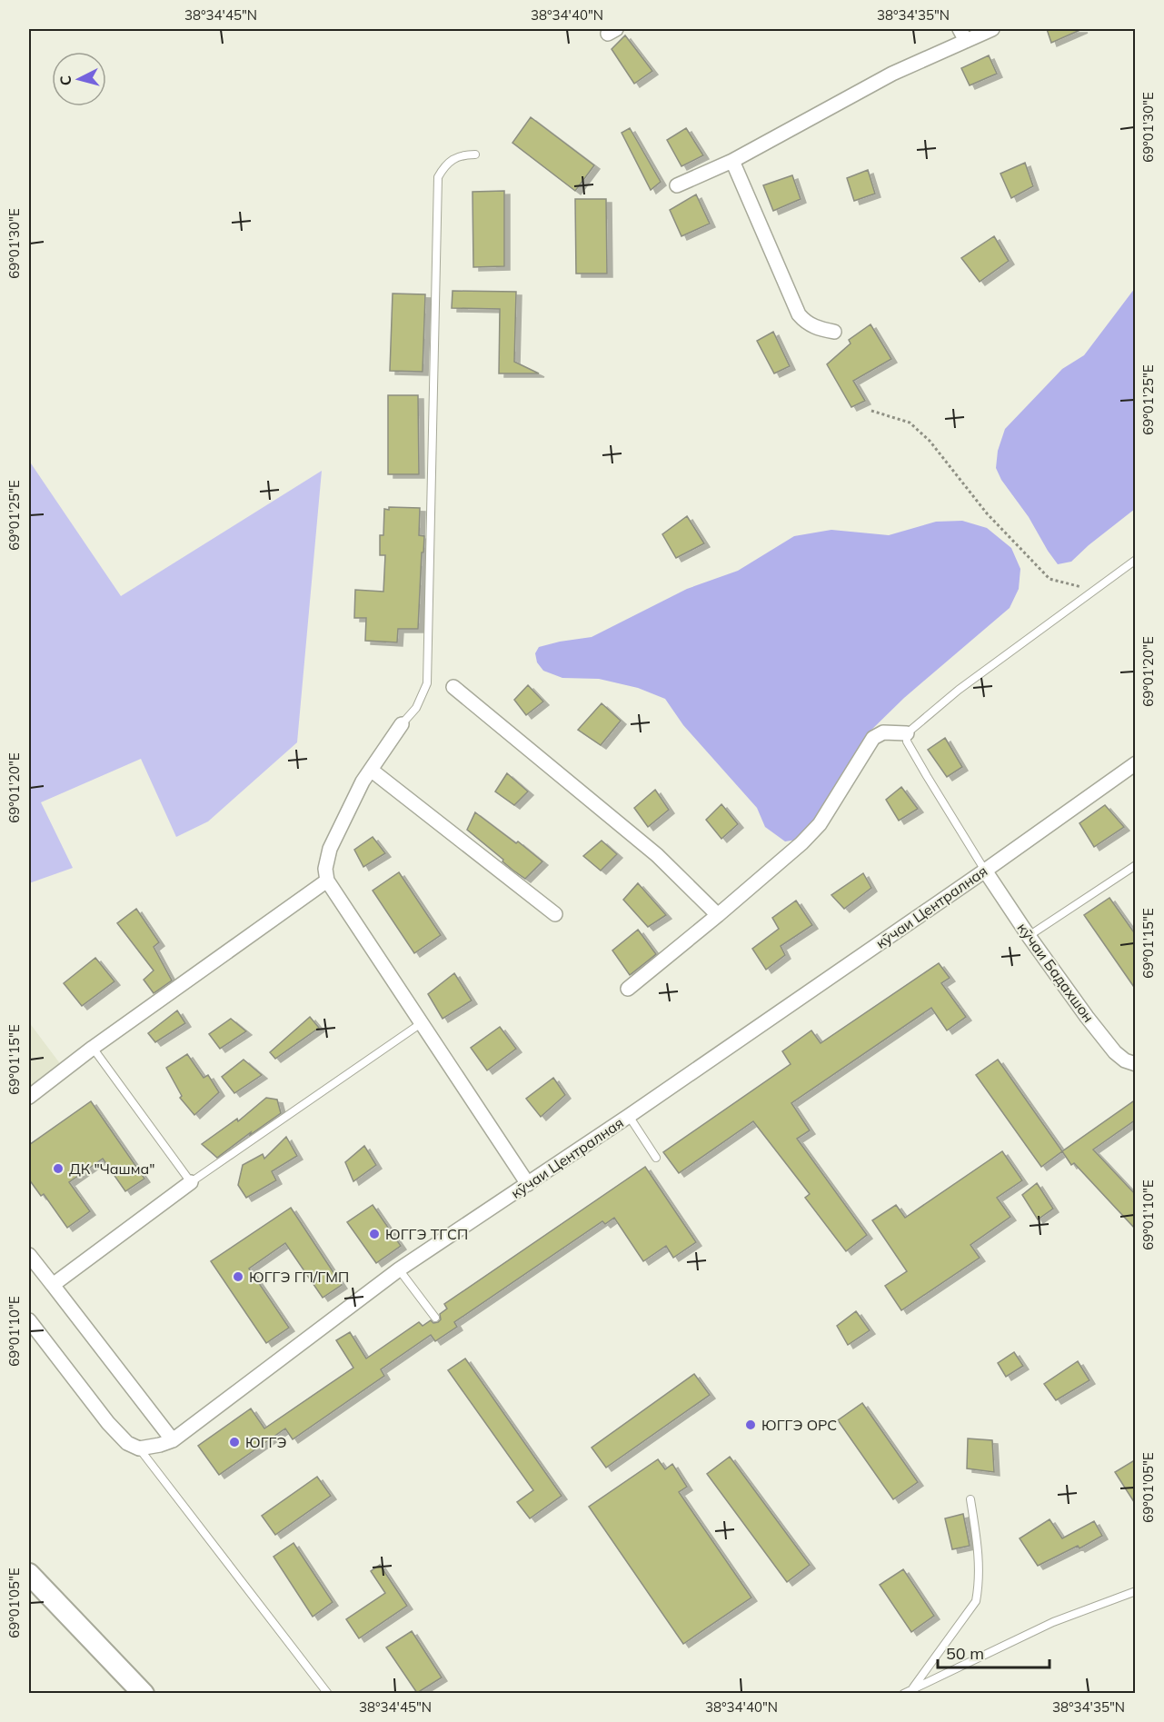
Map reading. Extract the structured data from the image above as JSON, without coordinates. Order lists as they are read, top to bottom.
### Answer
{
  "streets": {
    "street": ["кӯчаи Централная", "кӯчаи Бадахшон"]
  },
  "crossings": [
    ["кӯчаи Централная", "кӯчаи Бадахшон"]
  ],
  "places": [
    "ДК \"Чашма\"",
    "ЮГГЭ ТГСП",
    "ЮГГЭ ГП/ГМП",
    "ЮГГЭ ОРС",
    "ЮГГЭ"
  ],
  "scale_bar": "50 m",
  "north": "left",
  "coordinates": [
    "38°34'45\"N",
    "38°34'40\"N",
    "38°34'35\"N",
    "69°01'30\"E",
    "69°01'25\"E",
    "69°01'20\"E",
    "69°01'15\"E",
    "69°01'10\"E",
    "69°01'05\"E"
  ]
}
